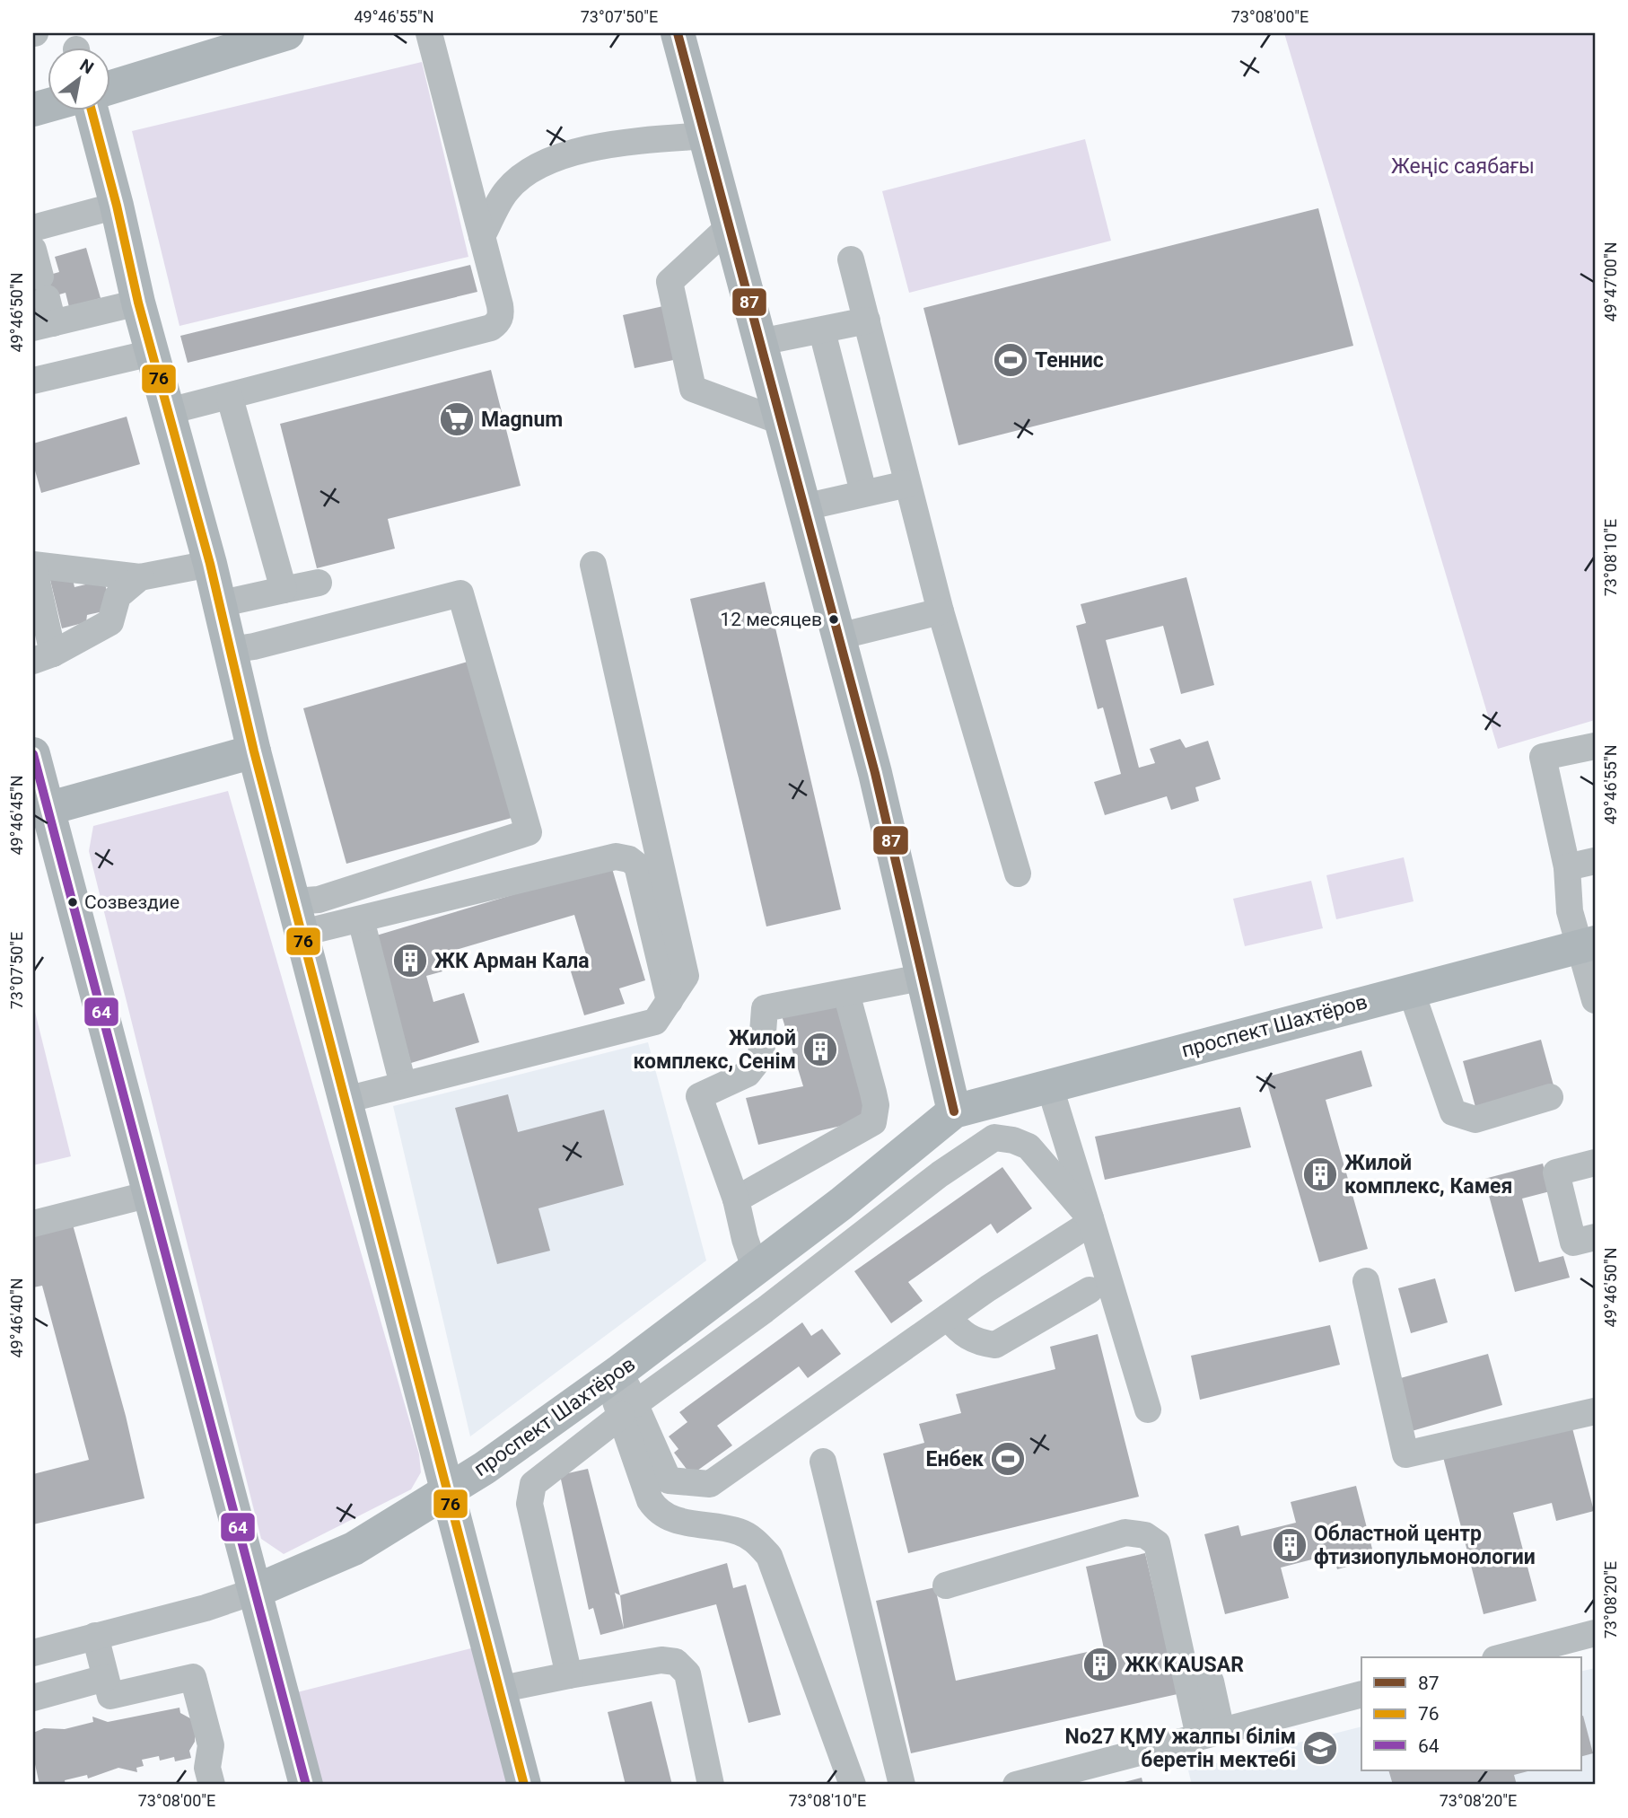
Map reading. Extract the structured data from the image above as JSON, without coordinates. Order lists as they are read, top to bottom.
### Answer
{
  "streets": {
    "main road": ["проспект Шахтёров"]
  },
  "parks": ["Жеңіс саябағы"],
  "places": {
    "sports": ["Теннис", "Енбек"],
    "supermarket": ["Magnum"],
    "other": ["12 месяцев", "Созвездие"],
    "building": [
      "ЖК Арман Кала",
      "Жилой комплекс, Сенiм",
      "Жилой комплекс, Камея",
      "Областной центр фтизиопульмонологии",
      "ЖК KAUSAR"
    ],
    "school or university": ["No27 ҚМУ жалпы білім беретін мектебі"]
  },
  "lines": ["transit line 87", "transit line 76", "transit line 64"],
  "legend": ["87", "76", "64"],
  "north": "top right",
  "coordinates": [
    "49°46'55\"N",
    "73°07'50\"E",
    "73°08'00\"E",
    "49°47'00\"N",
    "49°46'50\"N",
    "73°08'10\"E",
    "49°46'45\"N",
    "49°46'40\"N",
    "73°08'20\"E"
  ]
}
